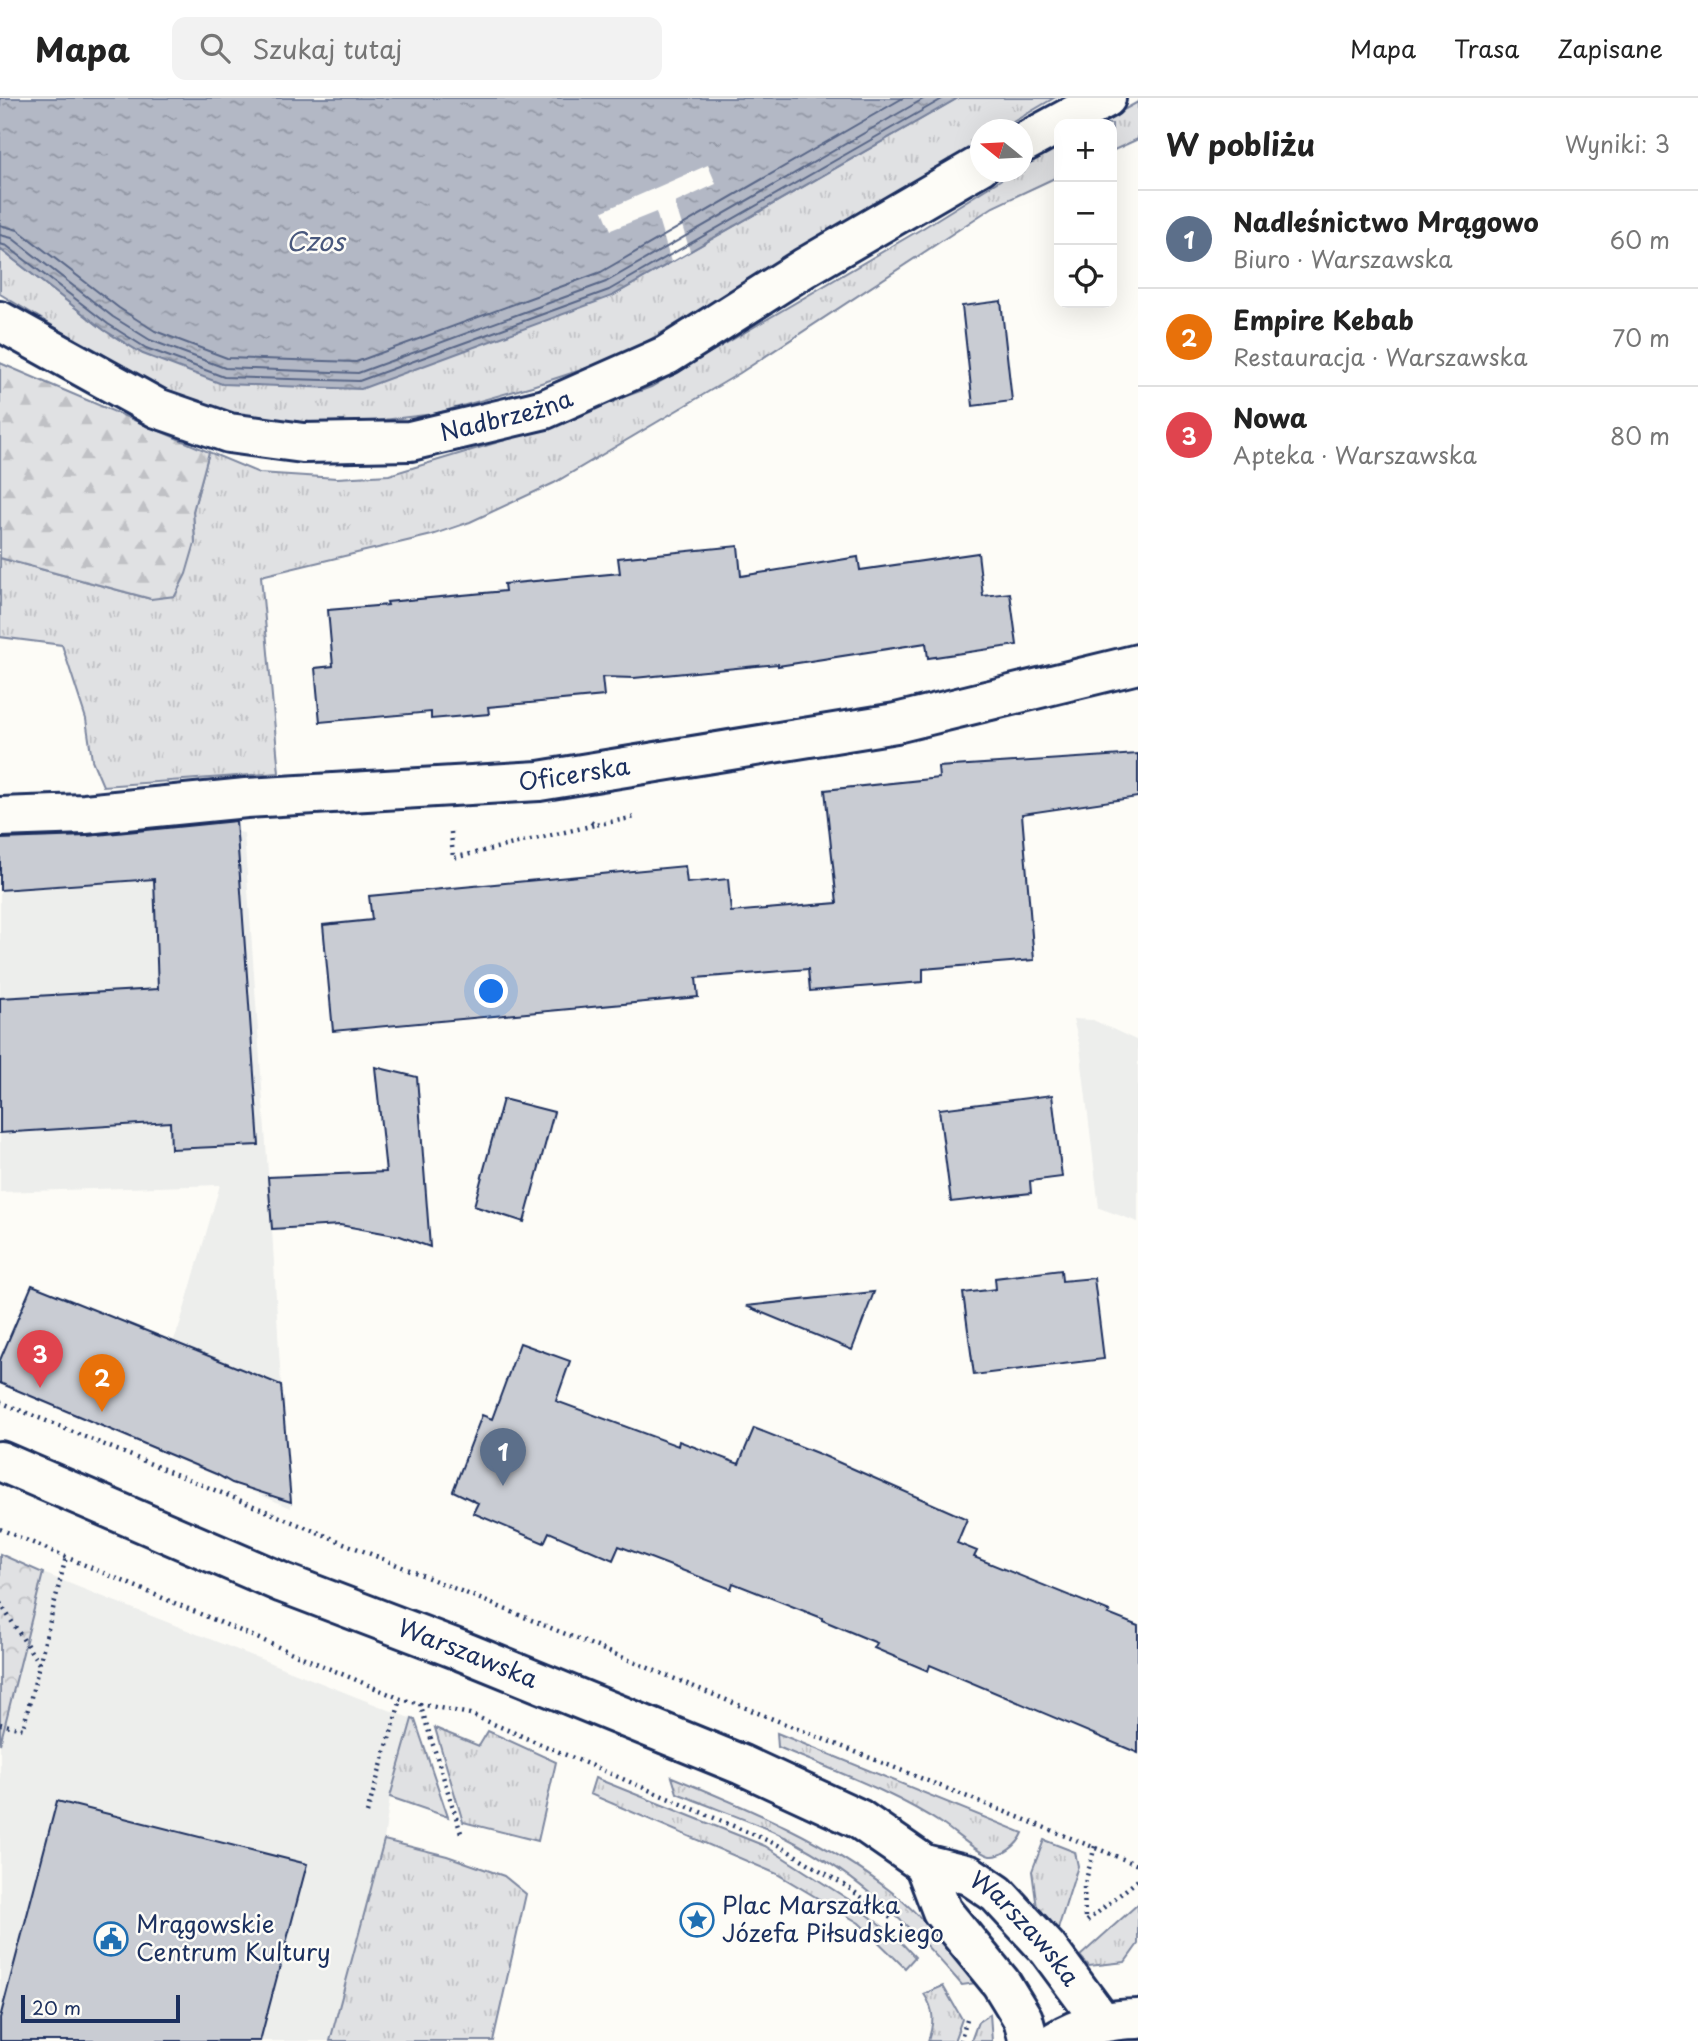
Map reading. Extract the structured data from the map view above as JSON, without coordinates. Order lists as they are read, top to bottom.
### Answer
{
  "streets": {
    "street": ["Nadbrzeżna", "Oficerska", "Warszawska"]
  },
  "water": ["Czos"],
  "places": {
    "place": ["Plac Marszałka Józefa Piłsudskiego"],
    "public building": ["Mrągowskie Centrum Kultury"]
  },
  "scale_bar": "20 m",
  "north": "left",
  "page": {
    "header": "Mapa",
    "search": "Szukaj tutaj",
    "nav": ["Mapa", "Trasa", "Zapisane"],
    "heading": ["W pobliżu", "Wyniki: 3"],
    "map_buttons": ["+", "−"],
    "list": [
      {
        "mark": "1",
        "name": "Nadleśnictwo Mrągowo",
        "note": "Biuro · Warszawska",
        "value": "60 m"
      },
      {
        "mark": "2",
        "name": "Empire Kebab",
        "note": "Restauracja · Warszawska",
        "value": "70 m"
      },
      {
        "mark": "3",
        "name": "Nowa",
        "note": "Apteka · Warszawska",
        "value": "80 m"
      }
    ],
    "pins": ["3", "2", "1"],
    "scale": "20 m"
  }
}
